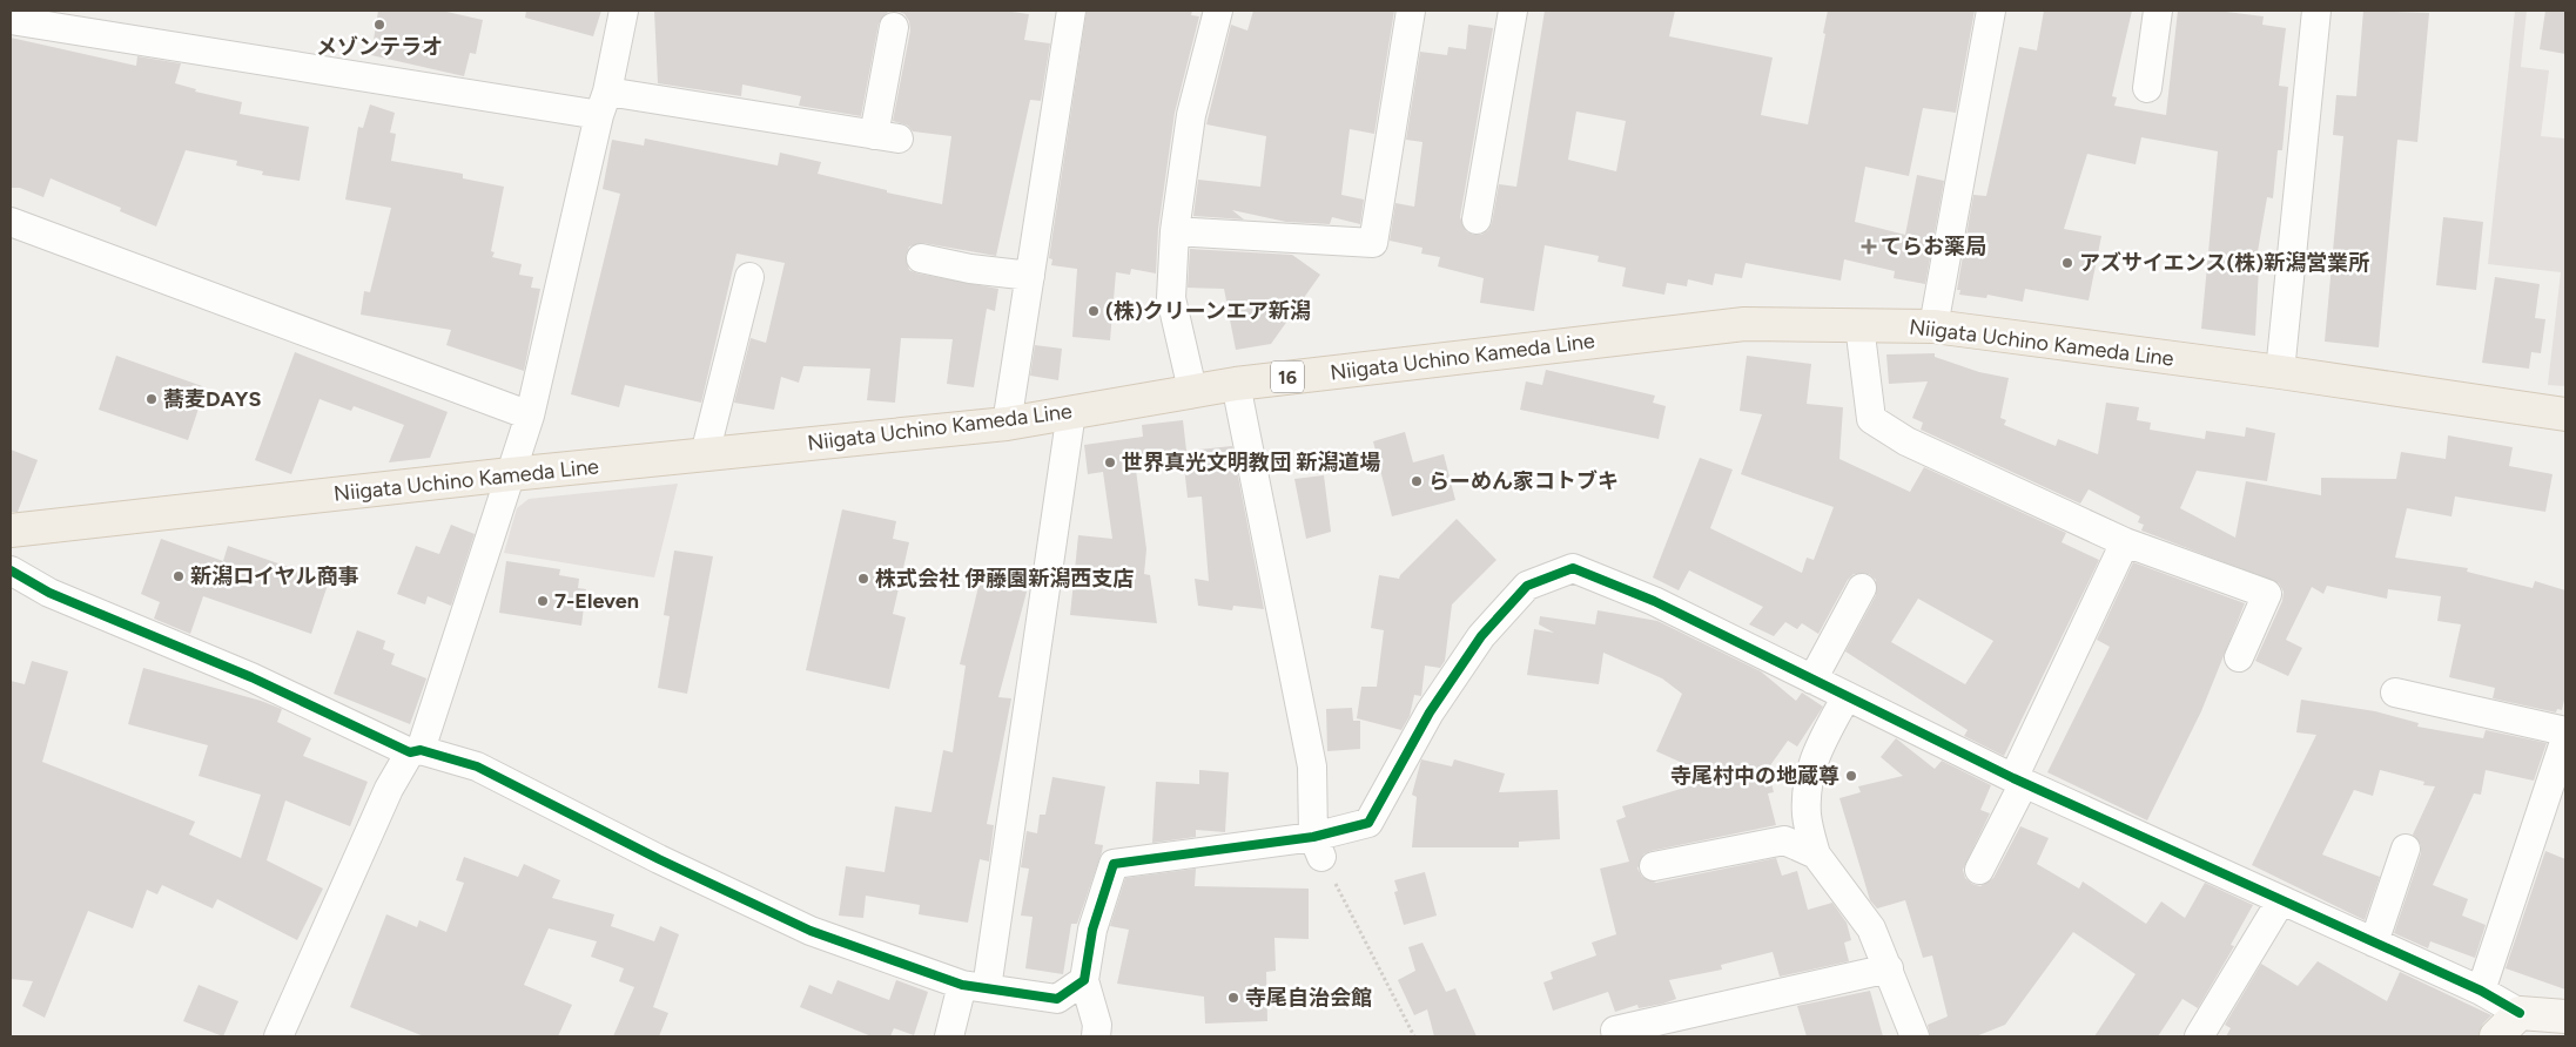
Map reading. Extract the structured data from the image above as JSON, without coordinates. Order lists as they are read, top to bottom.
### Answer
{
  "streets": {
    "main road": ["Niigata Uchino Kameda Line", "16"]
  },
  "places": {
    "other": [
      "メゾンテラオ",
      "アズサイエンス(株)新潟営業所",
      "(株)クリーンエア新潟",
      "蕎麦DAYS",
      "世界真光文明教団 新潟道場",
      "らーめん家コトブキ",
      "新潟ロイヤル商事",
      "株式会社 伊藤園新潟西支店",
      "7-Eleven",
      "寺尾村中の地蔵尊",
      "寺尾自治会館"
    ],
    "health": ["てらお薬局"]
  }
}
